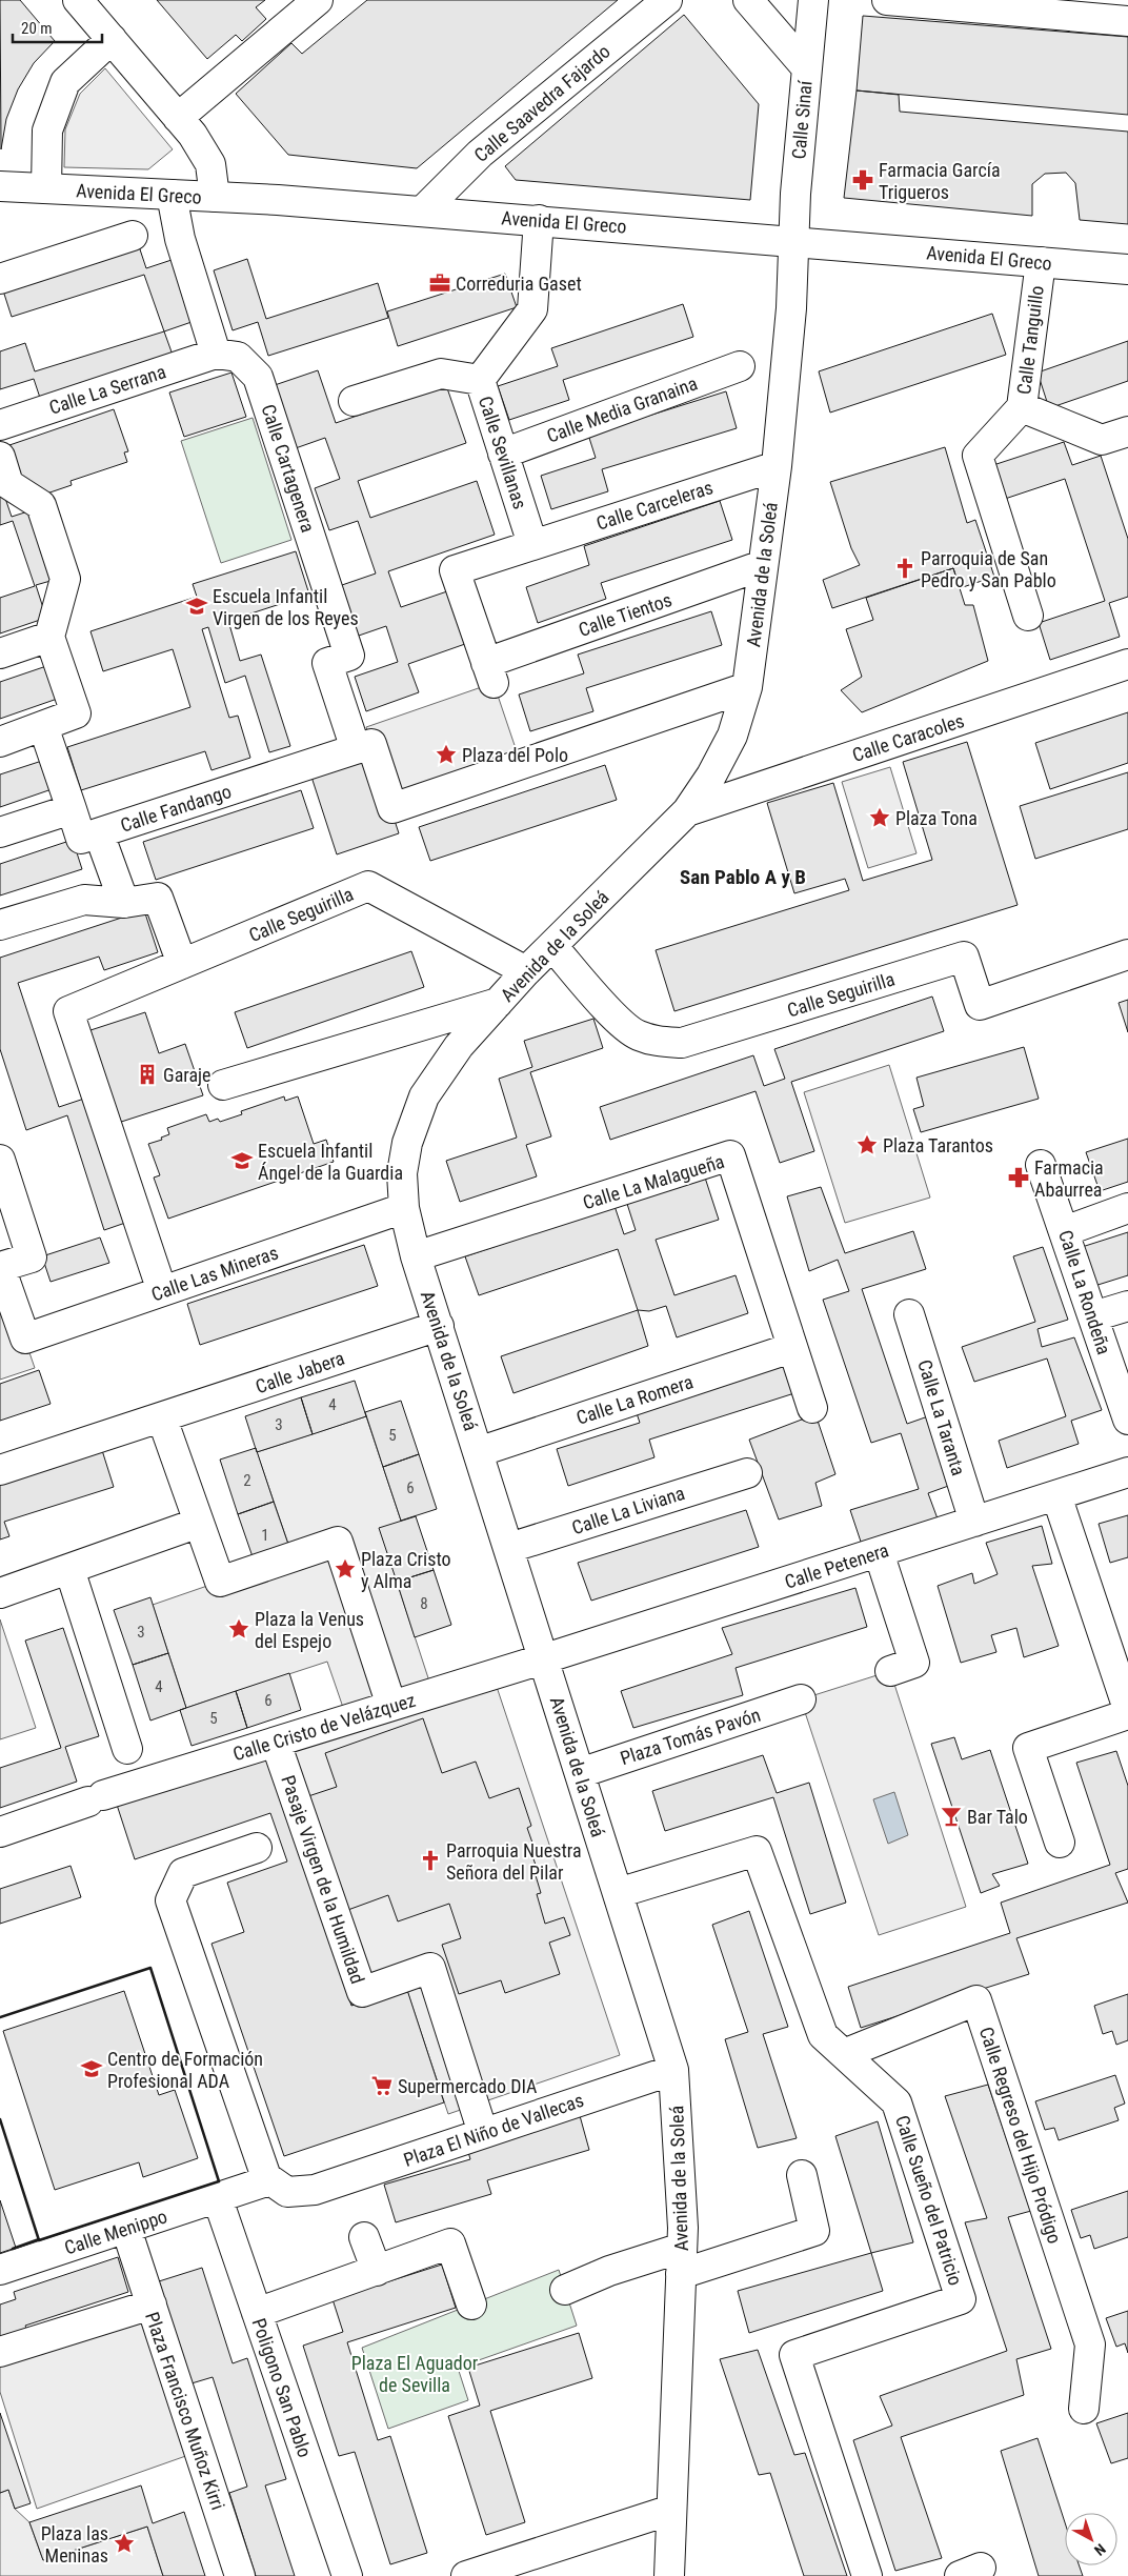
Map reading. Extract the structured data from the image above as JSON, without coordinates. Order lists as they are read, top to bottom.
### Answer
{
  "streets": {
    "street": [
      "Calle Saavedra Fajardo",
      "Calle Sinaí",
      "Avenida El Greco",
      "Calle Tanguillo",
      "Calle La Serrana",
      "Calle Media Granaina",
      "Calle Sevillanas",
      "Calle Cartagenera",
      "Calle Carceleras",
      "Avenida de la Soleá",
      "Calle Tientos",
      "Calle Caracoles",
      "Calle Fandango",
      "Calle Seguirilla",
      "Calle La Malagueña",
      "Calle Las Mineras",
      "Calle La Rondeña",
      "Calle Jabera",
      "Calle La Romera",
      "Calle La Taranta",
      "Calle La Liviana",
      "Calle Petenera",
      "Calle Cristo de Velázquez",
      "Plaza Tomás Pavón",
      "Pasaje Virgen de la Humildad",
      "Plaza El Niño de Vallecas",
      "Calle Regreso del Hijo Pródigo",
      "Calle Sueño del Patricio",
      "Calle Menippo",
      "Poligono San Pablo",
      "Plaza Francisco Muñoz Kirri"
    ]
  },
  "crossings": [
    ["Calle Saavedra Fajardo", "Avenida El Greco"],
    ["Calle Sinaí", "Avenida El Greco"],
    ["Calle Sinaí", "Avenida de la Soleá"],
    ["Avenida El Greco", "Calle Tanguillo"],
    ["Avenida El Greco", "Calle Sevillanas"],
    ["Avenida El Greco", "Avenida de la Soleá"],
    ["Calle La Serrana", "Calle Cartagenera"],
    ["Calle Media Granaina", "Calle Sevillanas"],
    ["Calle Sevillanas", "Calle Carceleras"],
    ["Calle Cartagenera", "Avenida de la Soleá"],
    ["Calle Cartagenera", "Calle Fandango"],
    ["Calle Carceleras", "Avenida de la Soleá"],
    ["Calle Carceleras", "Calle Tientos"],
    ["Avenida de la Soleá", "Calle Tientos"],
    ["Avenida de la Soleá", "Calle Caracoles"],
    ["Avenida de la Soleá", "Calle Seguirilla"],
    ["Avenida de la Soleá", "Calle La Malagueña"],
    ["Avenida de la Soleá", "Calle Las Mineras"],
    ["Avenida de la Soleá", "Calle Jabera"],
    ["Avenida de la Soleá", "Calle La Romera"],
    ["Avenida de la Soleá", "Calle La Liviana"],
    ["Avenida de la Soleá", "Calle Petenera"],
    ["Avenida de la Soleá", "Calle Cristo de Velázquez"],
    ["Avenida de la Soleá", "Plaza Tomás Pavón"],
    ["Avenida de la Soleá", "Plaza El Niño de Vallecas"],
    ["Avenida de la Soleá", "Calle Sueño del Patricio"],
    ["Calle Seguirilla", "Calle Las Mineras"],
    ["Calle La Malagueña", "Calle La Romera"],
    ["Calle La Taranta", "Calle Petenera"],
    ["Calle Petenera", "Calle Cristo de Velázquez"],
    ["Calle Cristo de Velázquez", "Pasaje Virgen de la Humildad"],
    ["Pasaje Virgen de la Humildad", "Plaza El Niño de Vallecas"],
    ["Plaza El Niño de Vallecas", "Calle Menippo"],
    ["Calle Regreso del Hijo Pródigo", "Calle Sueño del Patricio"],
    ["Calle Menippo", "Poligono San Pablo"]
  ],
  "districts": ["San Pablo A y B"],
  "parks": ["Plaza El Aguador de Sevilla"],
  "places": {
    "pharmacy": ["Farmacia García Trigueros", "Farmacia Abaurrea"],
    "office": ["Correduria Gaset"],
    "church": ["Parroquia de San Pedro y San Pablo", "Parroquia Nuestra Señora del Pilar"],
    "school or university": ["Escuela Infantil Virgen de los Reyes", "Escuela Infantil Ángel de la Guardia", "Centro de Formación Profesional ADA"],
    "place": [
      "Plaza del Polo",
      "Plaza Tona",
      "Plaza Tarantos",
      "Plaza Cristo y Alma",
      "Plaza la Venus del Espejo",
      "Plaza las Meninas"
    ],
    "building": ["Garaje"],
    "bar": ["Bar Talo"],
    "supermarket": ["Supermercado DIA"]
  },
  "house_numbers": [
    "4",
    "3",
    "5",
    "2",
    "6",
    "1",
    "8",
    "3",
    "4",
    "6",
    "5"
  ],
  "scale_bar": "20 m",
  "north": "bottom right"
}
